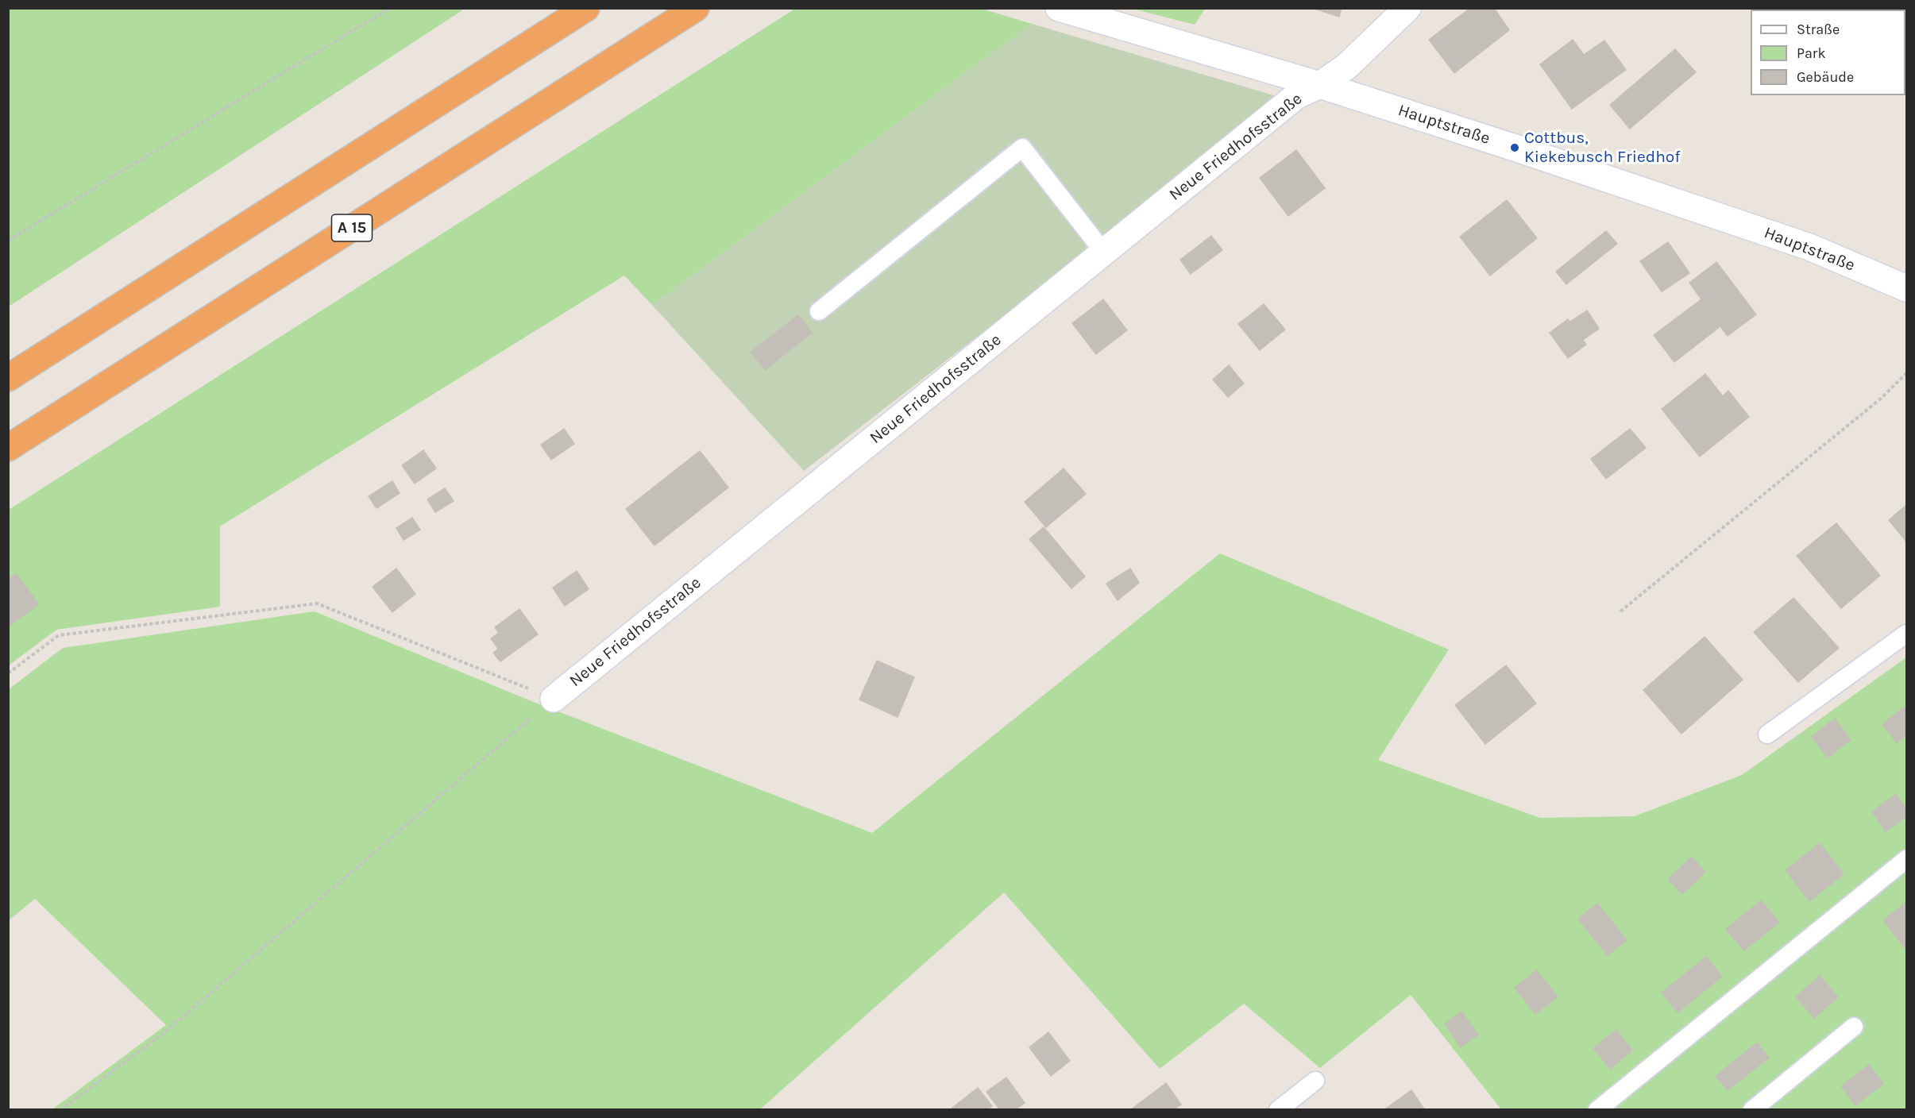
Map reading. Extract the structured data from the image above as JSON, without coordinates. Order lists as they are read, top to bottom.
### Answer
{
  "streets": {
    "highway": ["A 15"],
    "street": ["Hauptstraße", "Neue Friedhofsstraße"]
  },
  "crossings": [
    ["Hauptstraße", "Neue Friedhofsstraße"]
  ],
  "places": ["Cottbus, Kiekebusch Friedhof"],
  "legend": ["Straße", "Park", "Gebäude"]
}
